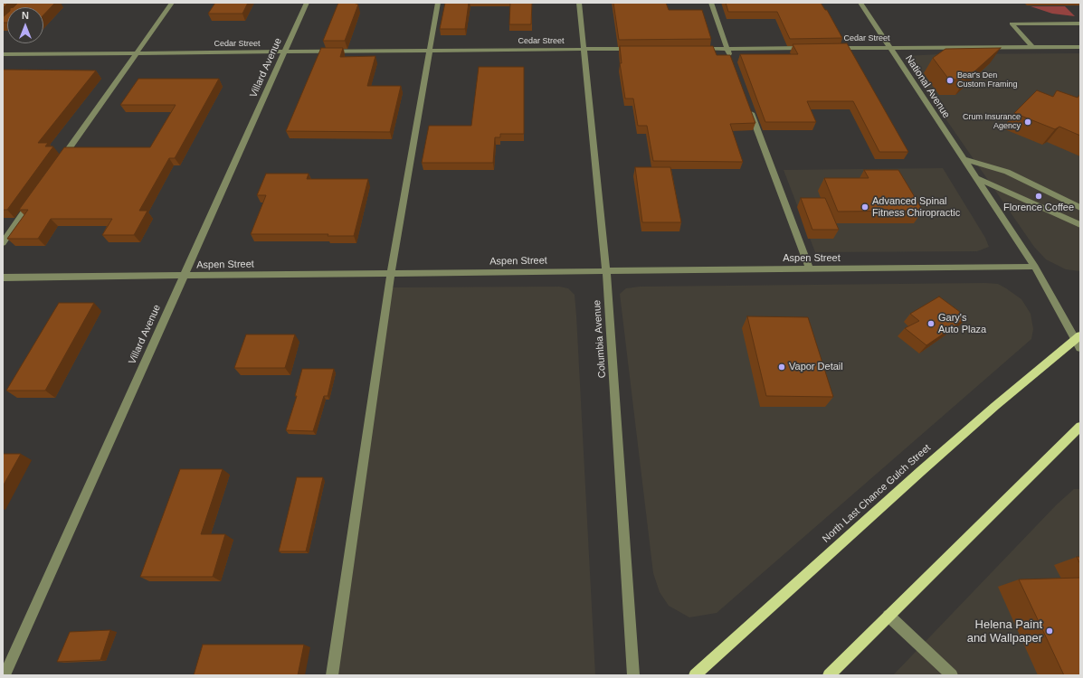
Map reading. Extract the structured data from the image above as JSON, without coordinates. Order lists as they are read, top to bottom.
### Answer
{
  "streets": {
    "main road": ["North Last Chance Gulch Street"],
    "street": [
      "Cedar Street",
      "Villard Avenue",
      "National Avenue",
      "Aspen Street",
      "Columbia Avenue"
    ]
  },
  "crossings": [
    ["Cedar Street", "Villard Avenue"],
    ["Cedar Street", "National Avenue"],
    ["Cedar Street", "Columbia Avenue"],
    ["Villard Avenue", "Aspen Street"],
    ["National Avenue", "Aspen Street"],
    ["National Avenue", "North Last Chance Gulch Street"],
    ["Aspen Street", "Columbia Avenue"]
  ],
  "places": [
    "Bear's Den Custom Framing",
    "Crum Insurance Agency",
    "Florence Coffee",
    "Advanced Spinal Fitness Chiropractic",
    "Gary's Auto Plaza",
    "Vapor Detail",
    "Helena Paint and Wallpaper"
  ],
  "north": "top"
}
